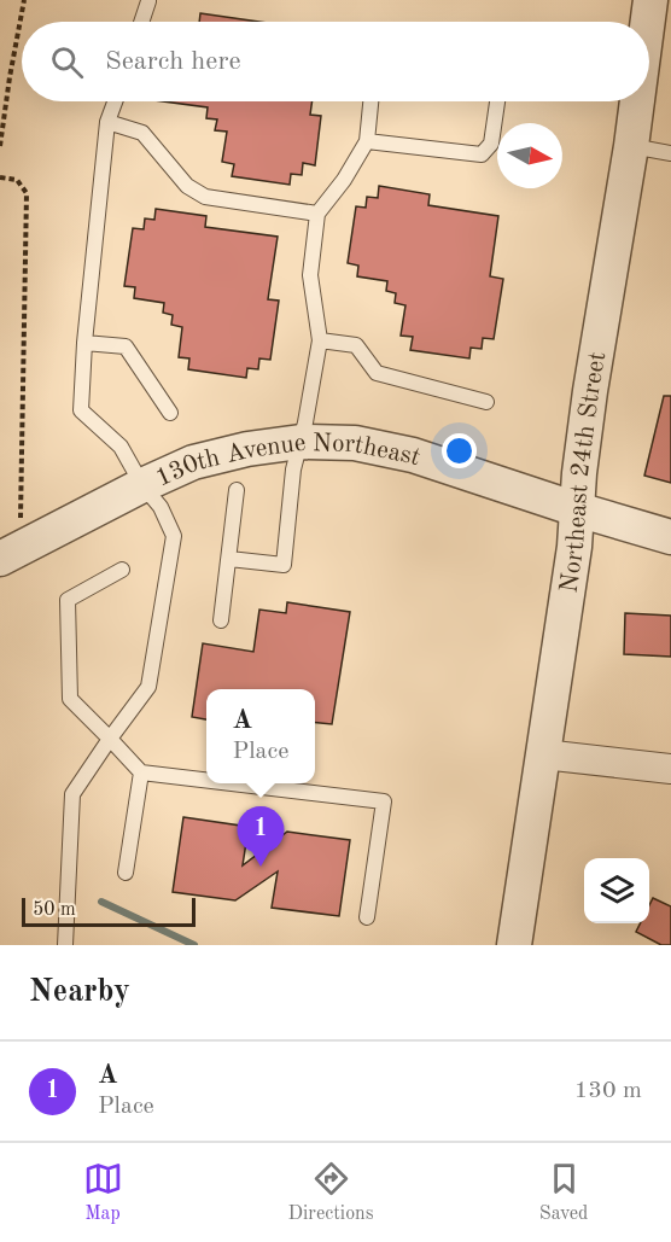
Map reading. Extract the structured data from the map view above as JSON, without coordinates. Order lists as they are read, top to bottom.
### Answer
{
  "streets": {
    "street": ["130th Avenue Northeast", "Northeast 24th Street"]
  },
  "crossings": [
    ["130th Avenue Northeast", "Northeast 24th Street"]
  ],
  "scale_bar": "50 m",
  "north": "right",
  "page": {
    "search": "Search here",
    "popup": ["A", "Place"],
    "pins": "1",
    "scale": "50 m",
    "heading": "Nearby",
    "list": [
      {
        "mark": "1",
        "name": "A",
        "note": "Place",
        "value": "130 m"
      }
    ],
    "nav": ["Map", "Directions", "Saved"]
  }
}
